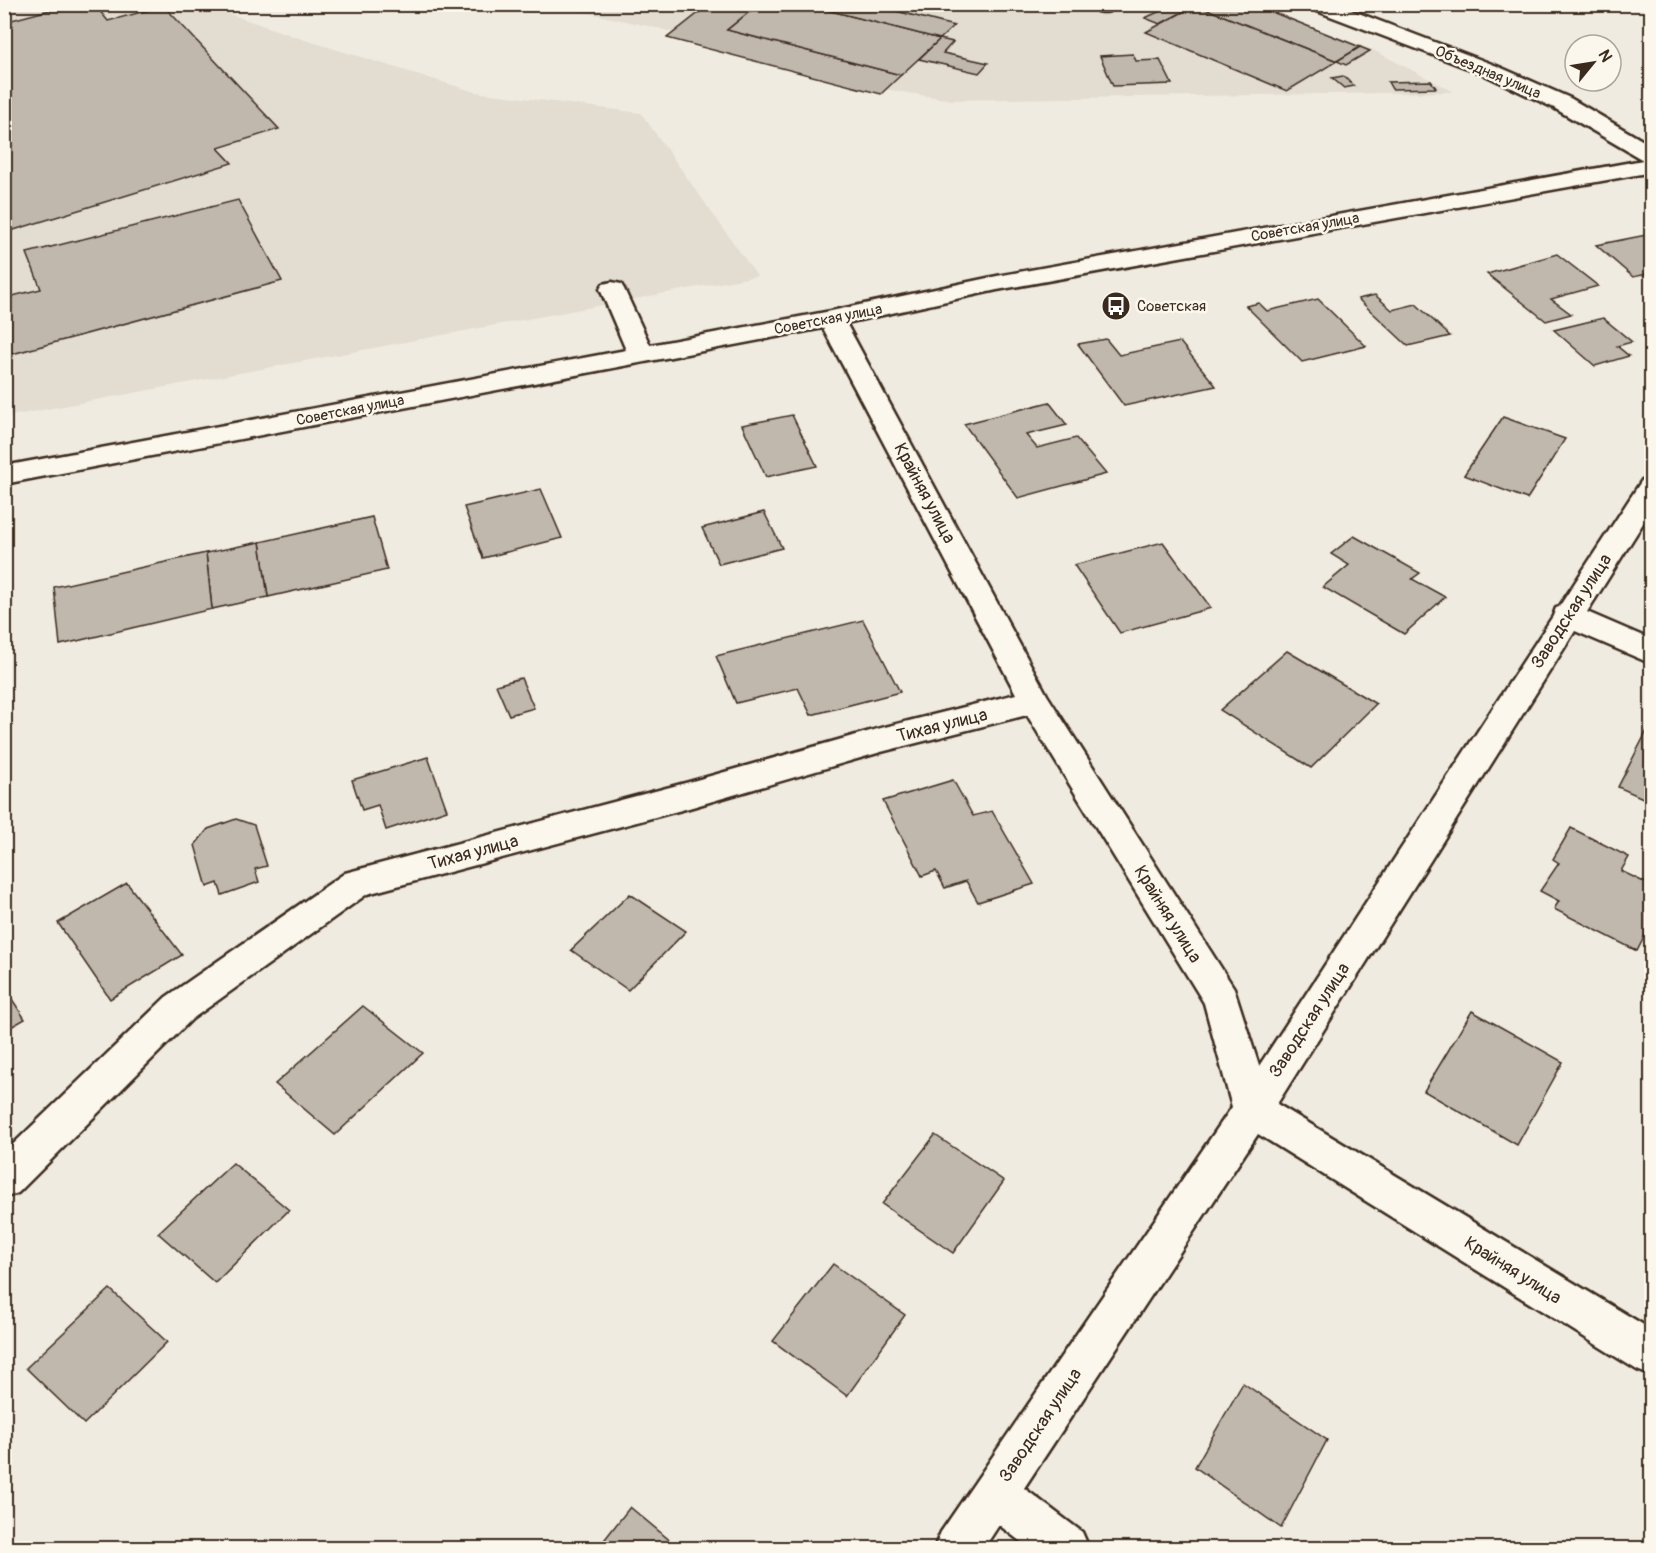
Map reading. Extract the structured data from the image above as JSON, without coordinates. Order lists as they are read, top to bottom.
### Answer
{
  "streets": {
    "street": [
      "Объездная улица",
      "Советская улица",
      "Крайняя улица",
      "Заводская улица",
      "Тихая улица"
    ]
  },
  "crossings": [
    ["Советская улица", "Крайняя улица"],
    ["Крайняя улица", "Заводская улица"],
    ["Крайняя улица", "Тихая улица"]
  ],
  "places": {
    "bus stop": ["Советская"]
  },
  "north": "top right"
}
